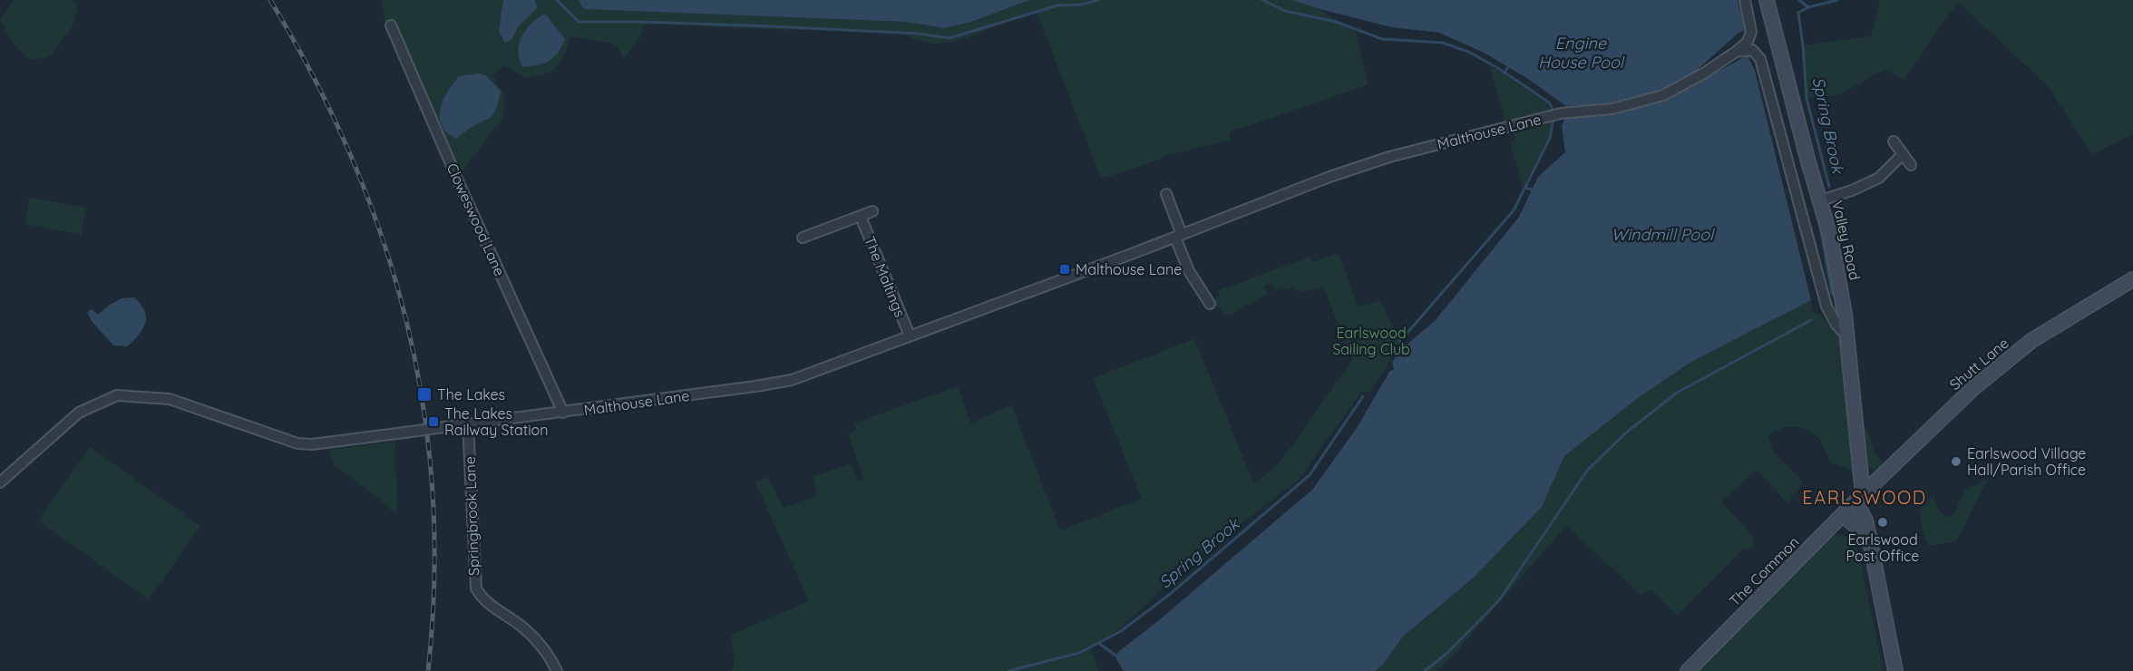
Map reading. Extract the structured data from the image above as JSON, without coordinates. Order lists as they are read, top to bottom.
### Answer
{
  "streets": {
    "street": [
      "Malthouse Lane",
      "Cloweswood Lane",
      "Valley Road",
      "The Maltings",
      "Shutt Lane",
      "Springbrook Lane",
      "The Common"
    ]
  },
  "crossings": [
    ["Malthouse Lane", "Cloweswood Lane"],
    ["Malthouse Lane", "The Maltings"],
    ["Malthouse Lane", "Springbrook Lane"],
    ["Valley Road", "Shutt Lane"],
    ["Valley Road", "The Common"],
    ["Shutt Lane", "The Common"]
  ],
  "districts": ["EARLSWOOD"],
  "water": ["Engine House Pool", "Spring Brook", "Windmill Pool"],
  "parks": ["Earlswood Sailing Club"],
  "places": {
    "transit": ["Malthouse Lane", "The Lakes", "The Lakes Railway Station"],
    "other": ["Earlswood Village Hall/Parish Office", "Earlswood Post Office"]
  }
}
